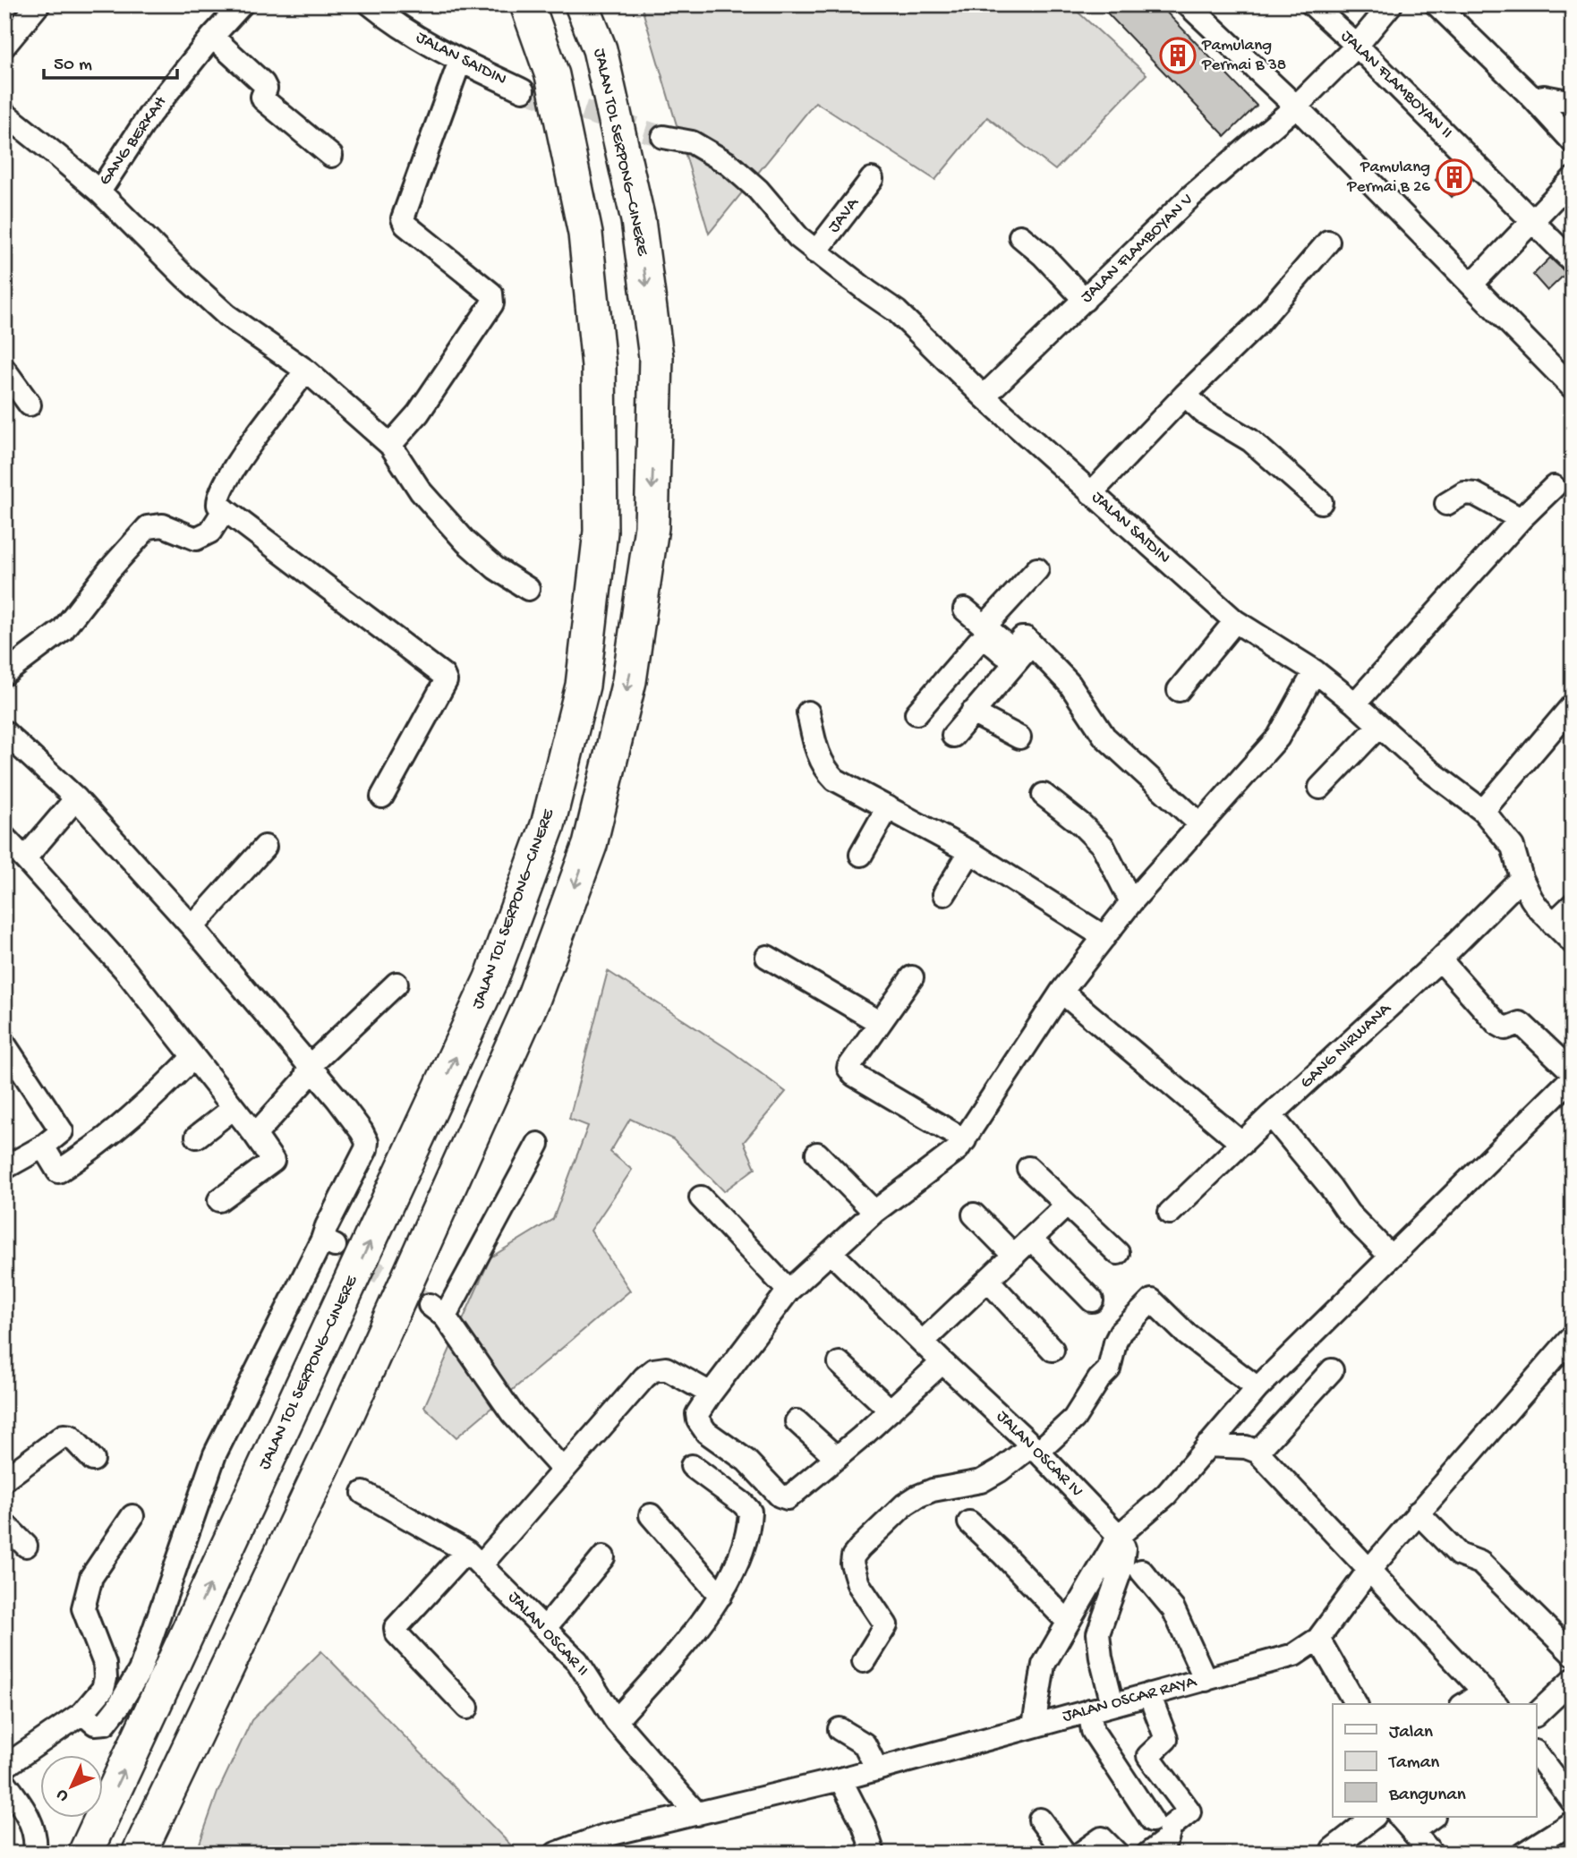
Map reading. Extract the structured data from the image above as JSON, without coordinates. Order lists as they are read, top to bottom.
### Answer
{
  "streets": {
    "highway": ["JALAN TOL SERPONG–CINERE"],
    "street": [
      "JALAN SAIDIN",
      "JALAN FLAMBOYAN II",
      "GANG BERKAH",
      "JAVA",
      "JALAN FLAMBOYAN V",
      "GANG NIRWANA",
      "JALAN OSCAR IV",
      "JALAN OSCAR II",
      "JALAN OSCAR RAYA"
    ]
  },
  "crossings": [
    ["JALAN SAIDIN", "JAVA"],
    ["JALAN SAIDIN", "JALAN FLAMBOYAN V"],
    ["JALAN SAIDIN", "GANG NIRWANA"],
    ["JALAN FLAMBOYAN II", "JALAN FLAMBOYAN V"],
    ["JALAN OSCAR II", "JALAN OSCAR RAYA"]
  ],
  "places": {
    "building": ["Pamulang Permai B 38", "Pamulang Permai B 26"]
  },
  "legend": ["Jalan", "Taman", "Bangunan"],
  "scale_bar": "50 m",
  "north": "bottom left"
}
